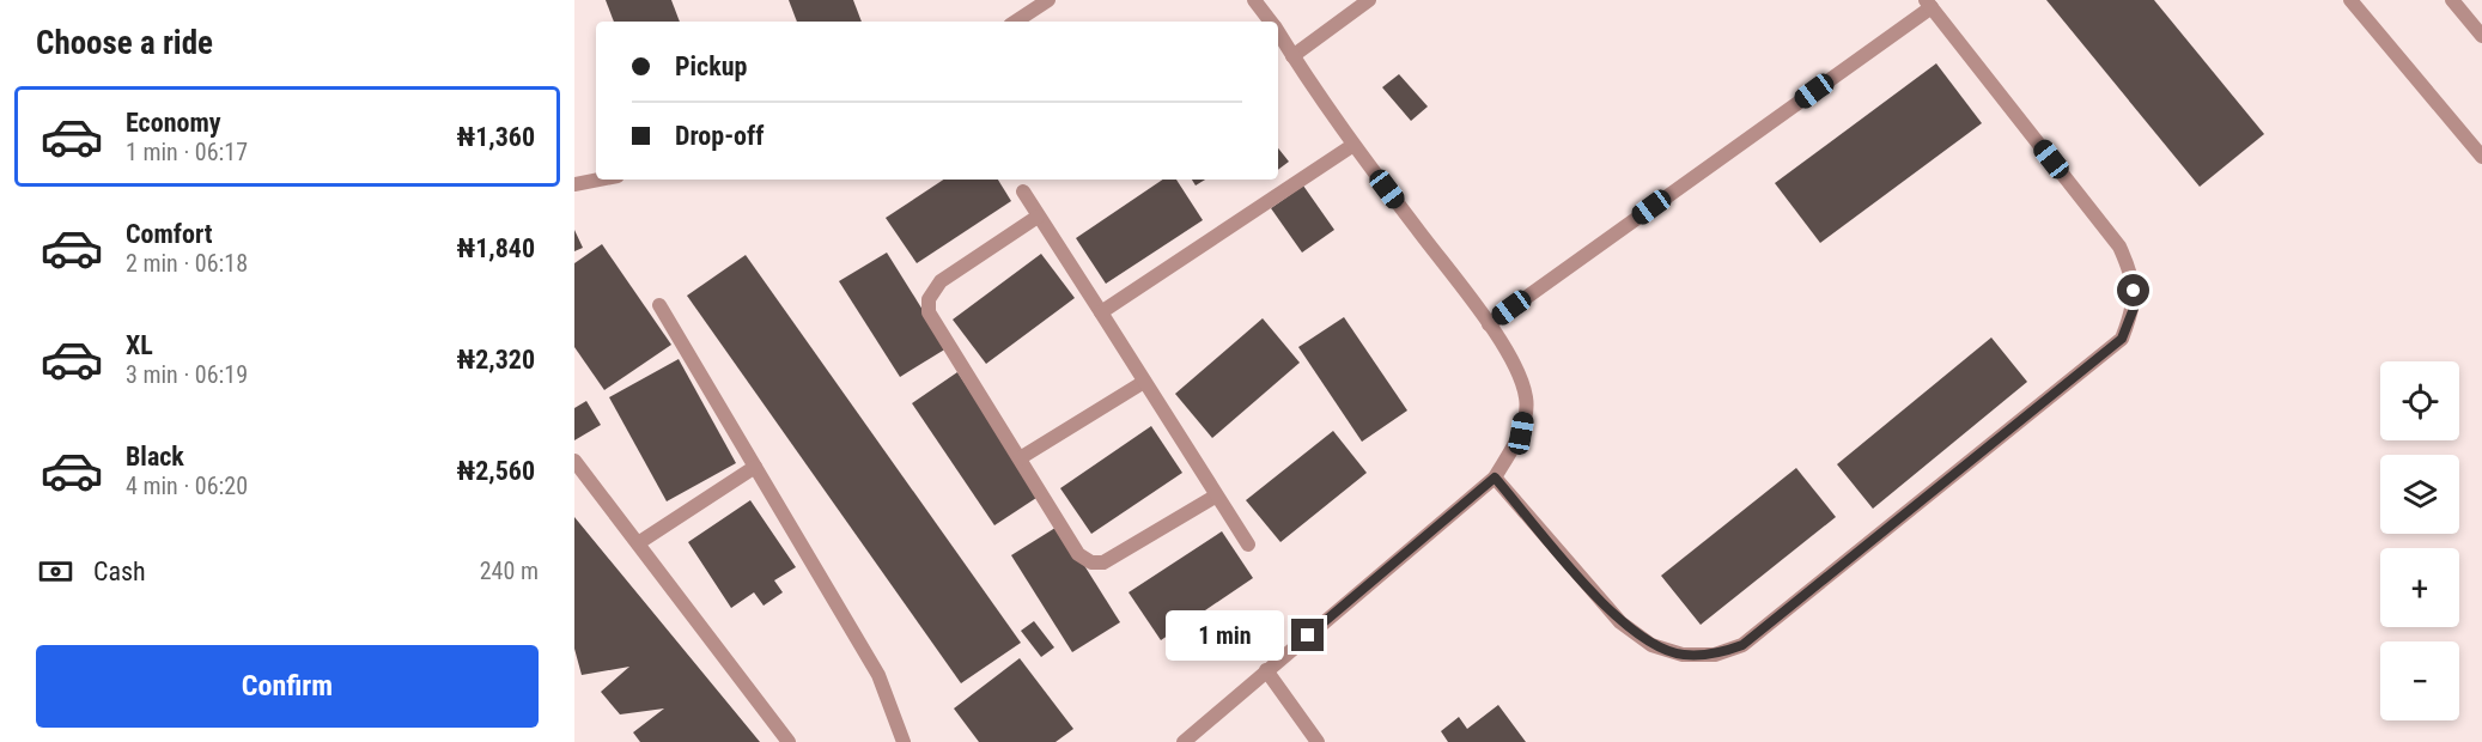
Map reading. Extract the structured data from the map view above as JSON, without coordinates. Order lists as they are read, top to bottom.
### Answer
{
  "page": {
    "heading": "Choose a ride",
    "banner": ["Pickup", "Drop-off"],
    "list": [
      {
        "name": "Economy",
        "note": "1 min · 06:17",
        "value": "₦1,360"
      },
      {
        "name": "Comfort",
        "note": "2 min · 06:18",
        "value": "₦1,840"
      },
      {
        "name": "XL",
        "note": "3 min · 06:19",
        "value": "₦2,320"
      },
      {
        "name": "Black",
        "note": "4 min · 06:20",
        "value": "₦2,560"
      }
    ],
    "map_buttons": ["+", "−"],
    "pay": ["Cash", "240 m"],
    "bubble": "1 min",
    "buttons": "Confirm"
  }
}
